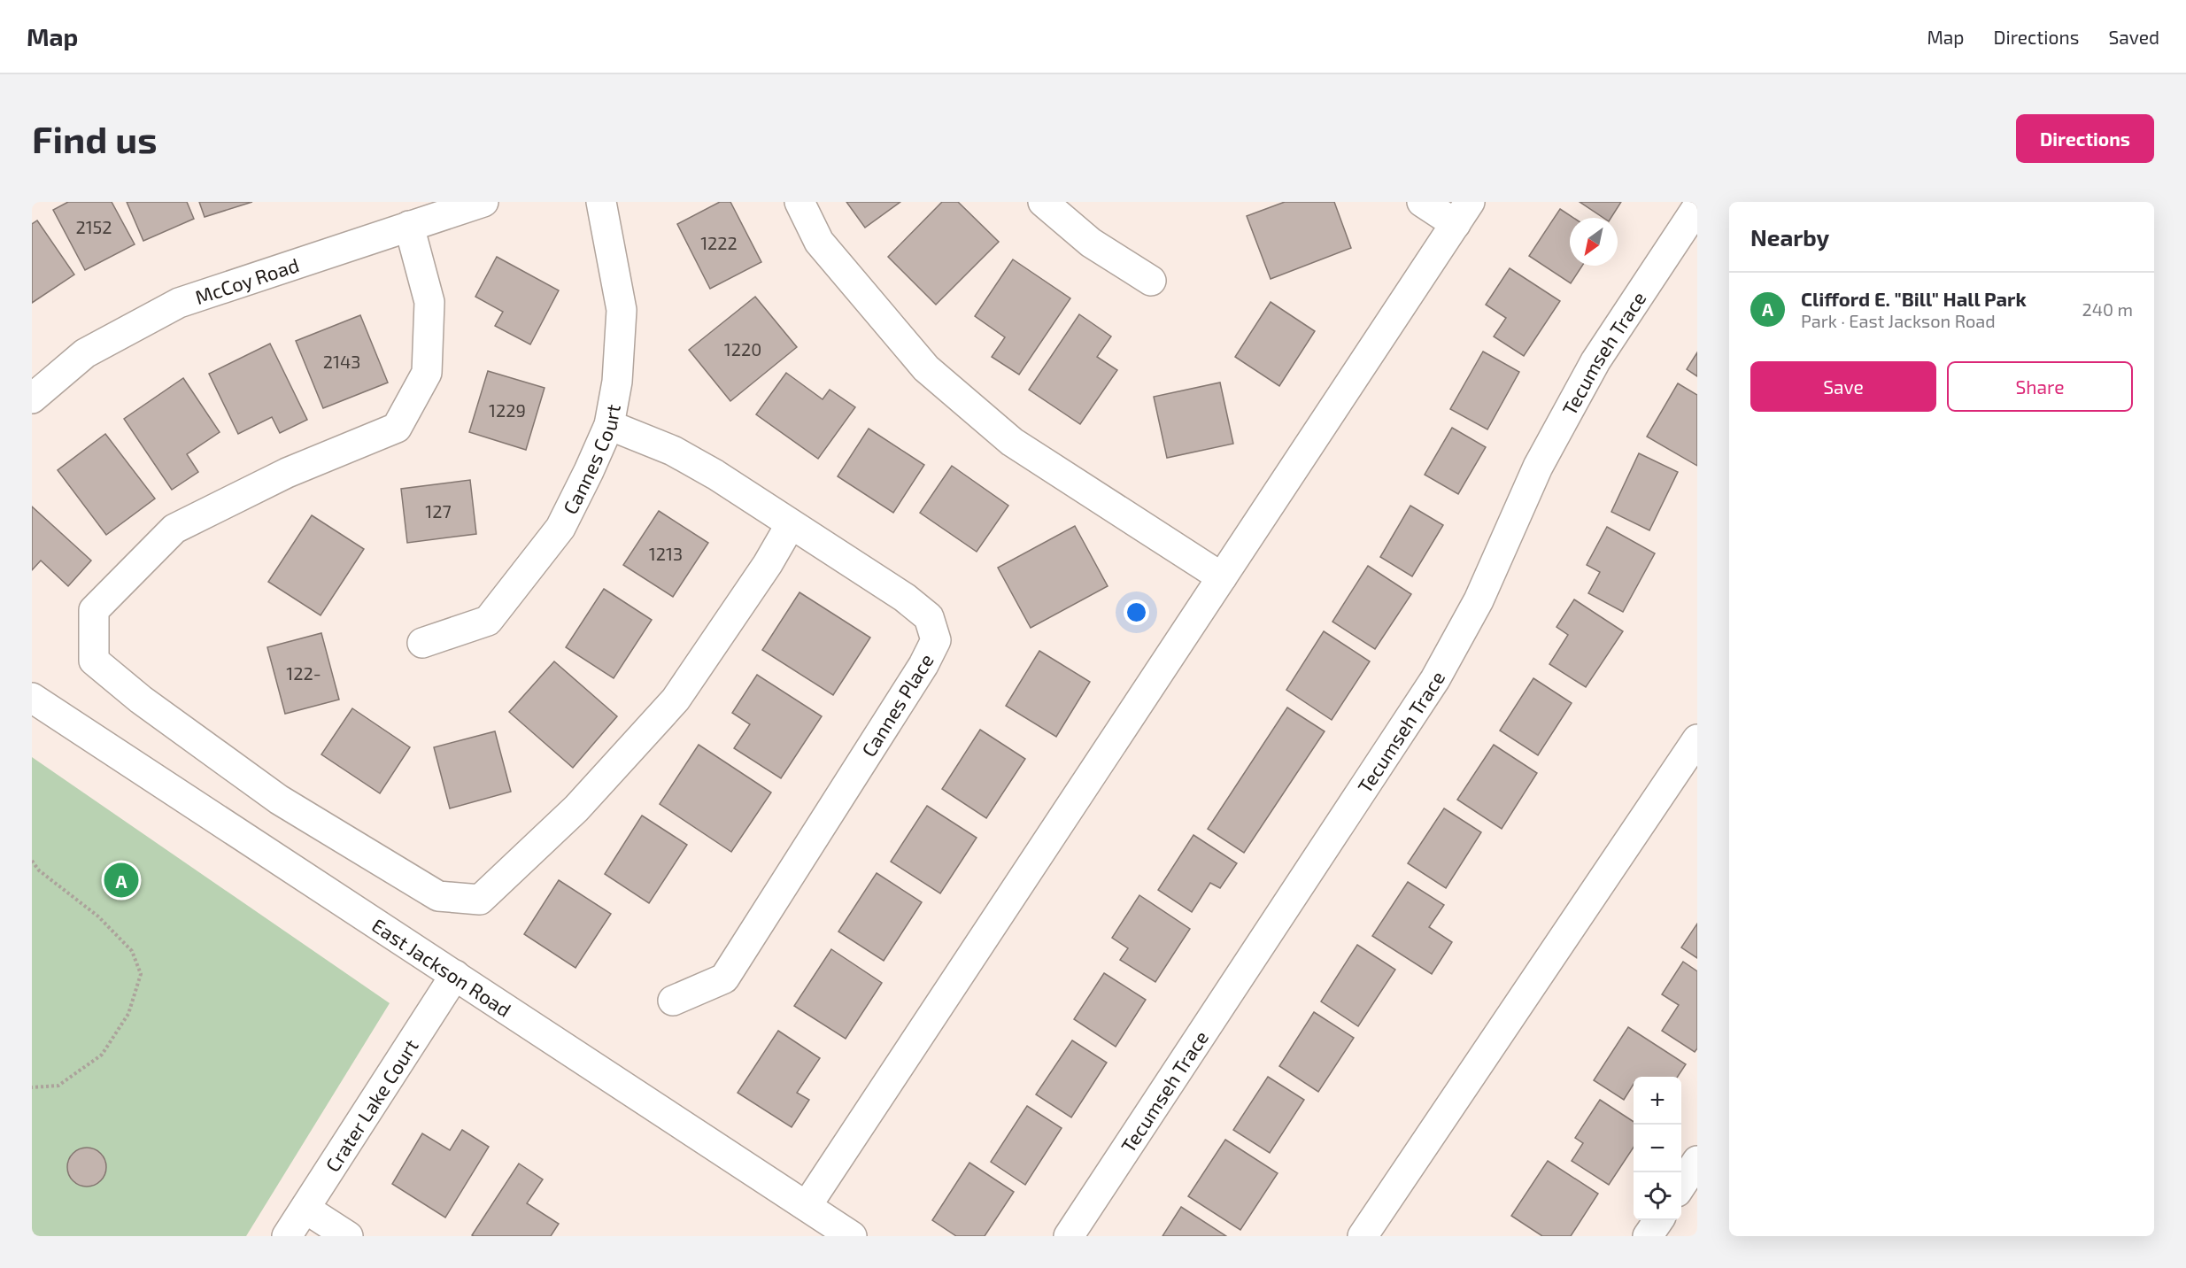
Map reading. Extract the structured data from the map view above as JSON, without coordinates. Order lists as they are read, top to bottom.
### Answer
{
  "streets": {
    "street": [
      "McCoy Road",
      "Tecumseh Trace",
      "Cannes Court",
      "Cannes Place",
      "East Jackson Road",
      "Crater Lake Court"
    ]
  },
  "crossings": [
    ["Cannes Court", "Cannes Place"],
    ["East Jackson Road", "Crater Lake Court"]
  ],
  "house_numbers": [
    "2152",
    "1222",
    "1220",
    "2143",
    "1229",
    "127",
    "1213",
    "122-"
  ],
  "north": "bottom left",
  "page": {
    "header": "Map",
    "nav": ["Map", "Directions", "Saved"],
    "buttons": [
      "Directions",
      ["Save", "Share"]
    ],
    "title": "Find us",
    "heading": "Nearby",
    "list": [
      {
        "mark": "A",
        "name": "Clifford E. \"Bill\" Hall Park",
        "note": "Park · East Jackson Road",
        "value": "240 m"
      }
    ],
    "pins": "A",
    "map_buttons": ["+", "−"]
  }
}
